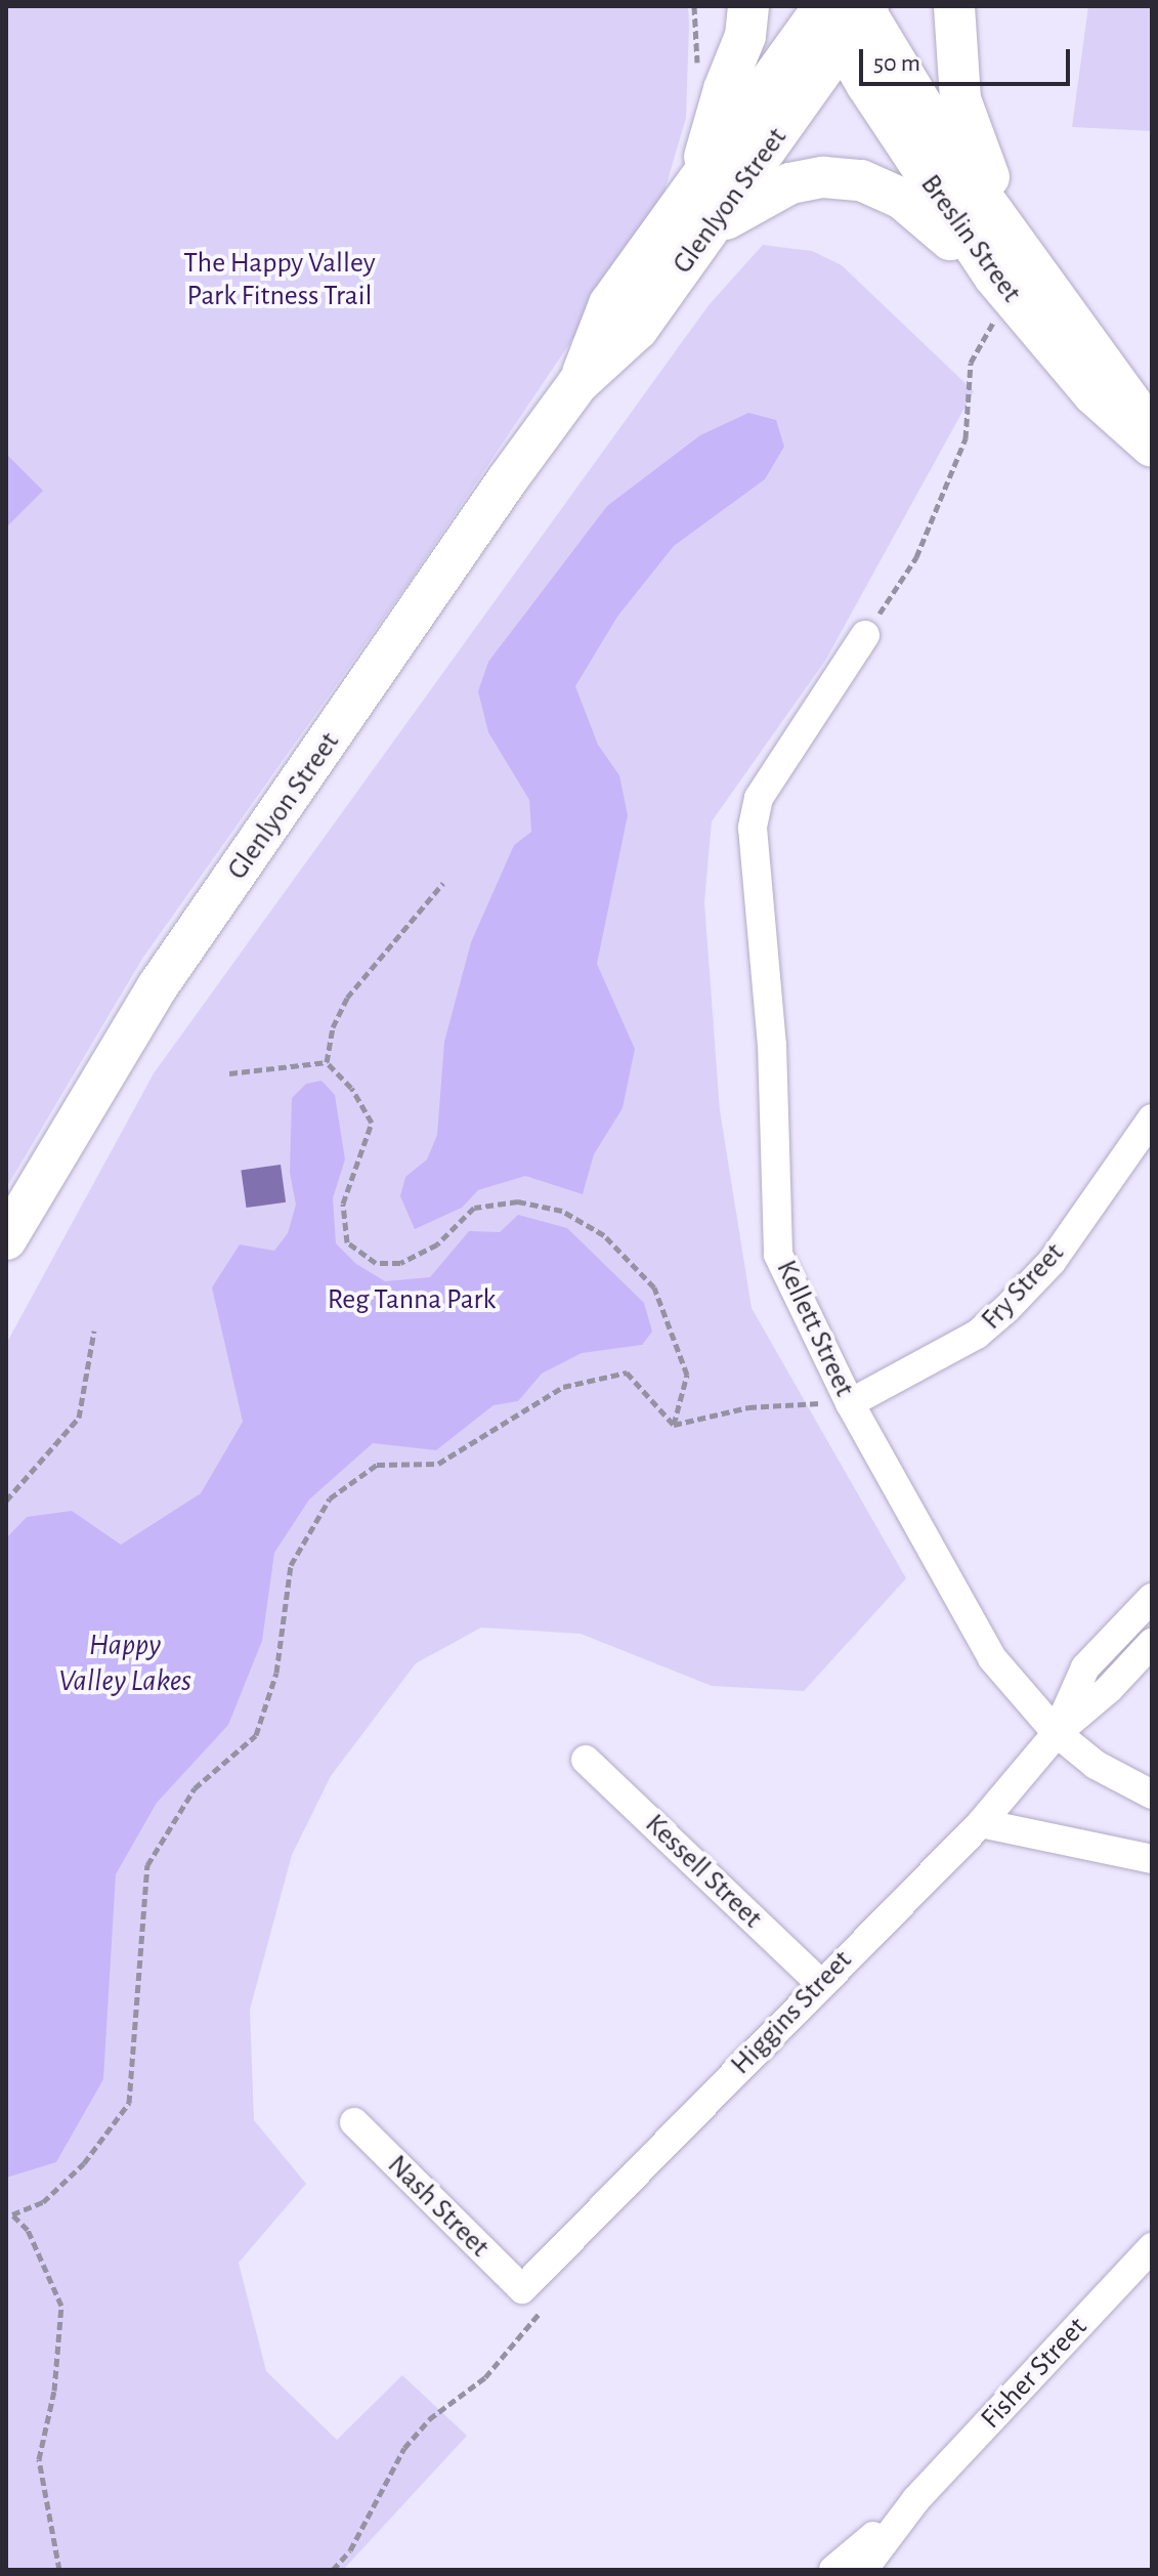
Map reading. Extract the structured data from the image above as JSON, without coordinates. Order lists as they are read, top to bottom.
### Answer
{
  "streets": {
    "main road": ["Glenlyon Street", "Breslin Street"],
    "street": [
      "Fry Street",
      "Kellett Street",
      "Kessell Street",
      "Higgins Street",
      "Nash Street",
      "Fisher Street"
    ]
  },
  "crossings": [
    ["Glenlyon Street", "Breslin Street"],
    ["Fry Street", "Kellett Street"],
    ["Kellett Street", "Higgins Street"],
    ["Kessell Street", "Higgins Street"],
    ["Higgins Street", "Nash Street"]
  ],
  "water": ["Happy Valley Lakes"],
  "parks": ["The Happy Valley Park Fitness Trail", "Reg Tanna Park"],
  "scale_bar": "50 m"
}
